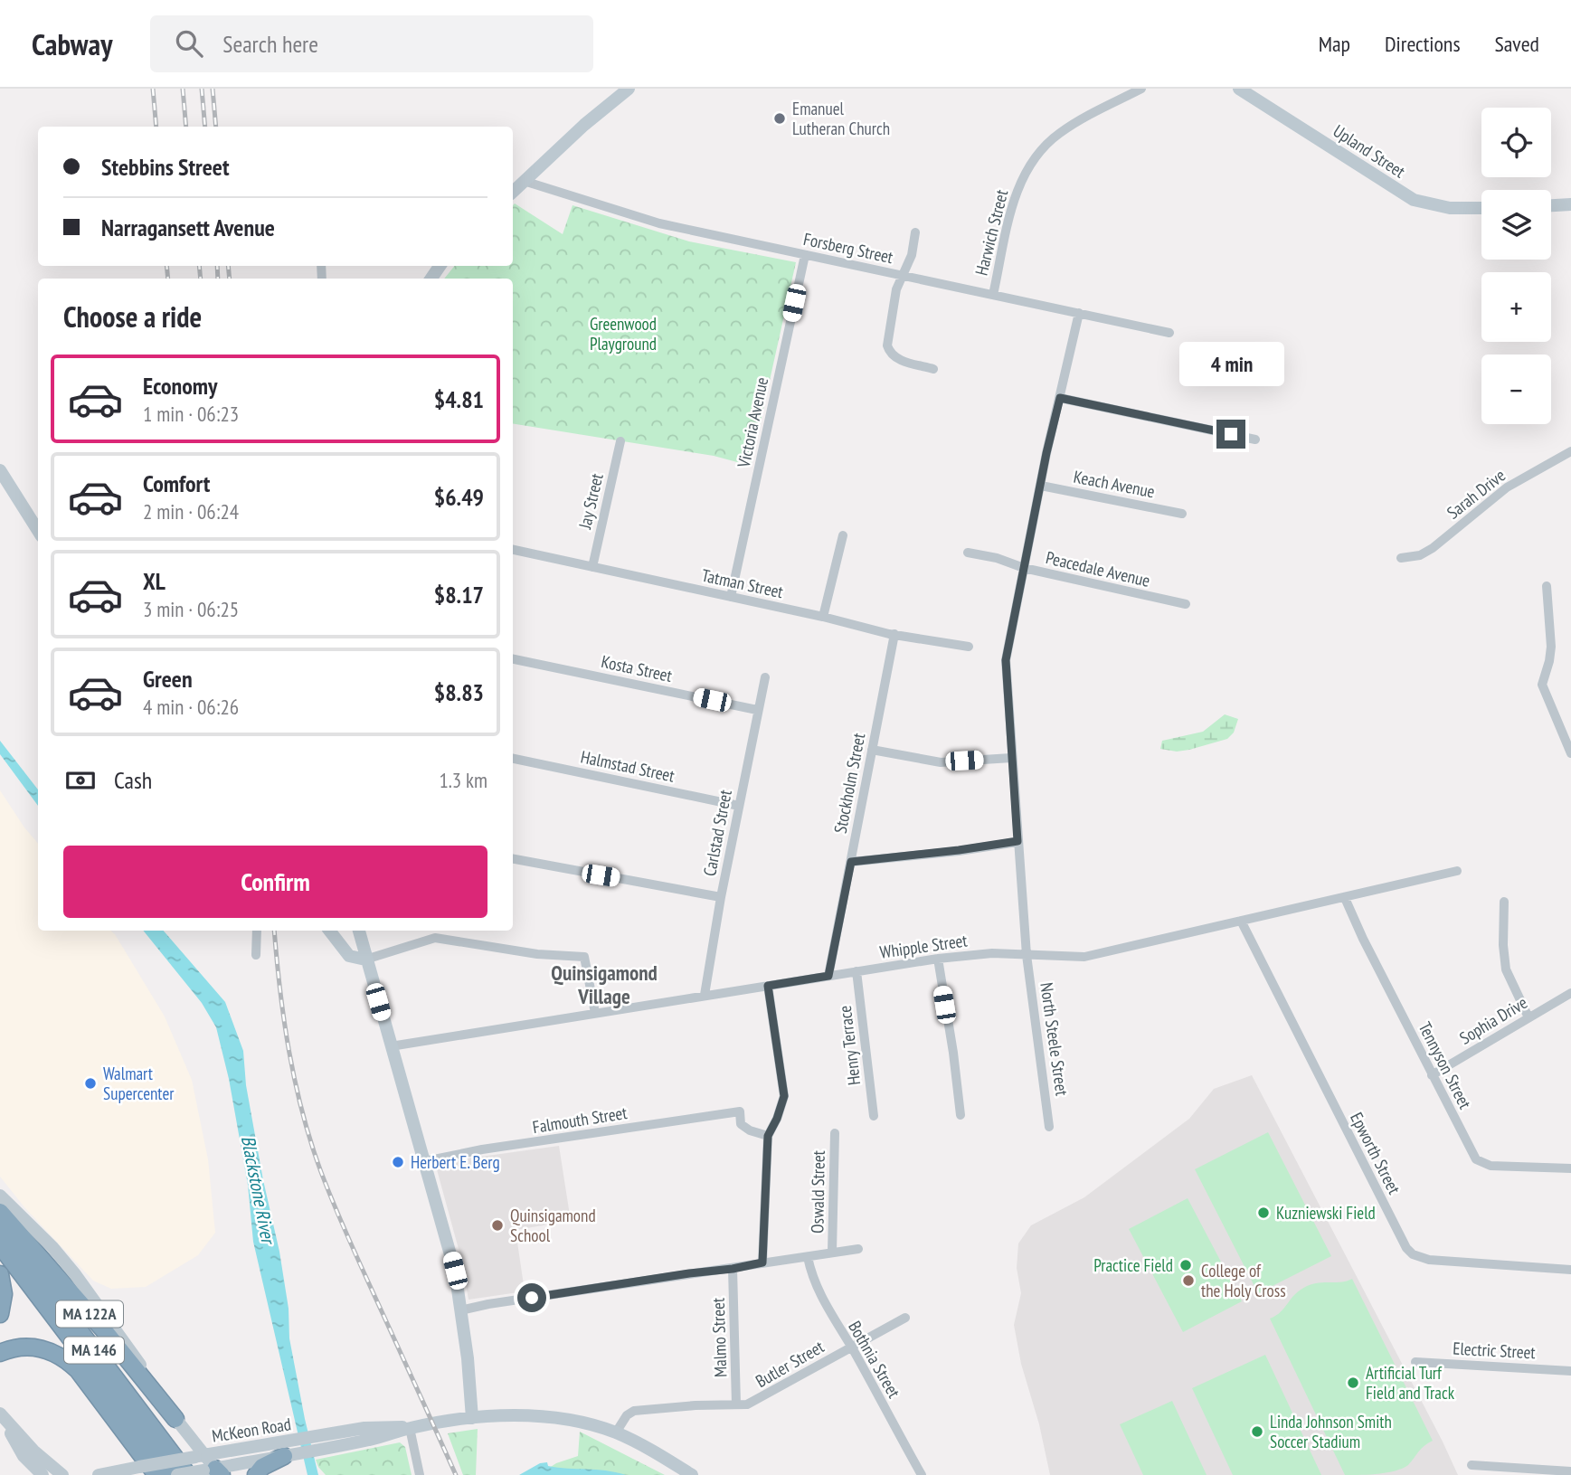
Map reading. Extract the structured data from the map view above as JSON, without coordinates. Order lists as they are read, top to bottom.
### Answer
{
  "streets": {
    "highway": ["MA 122A", "MA 146"],
    "main road": ["Upland Street", "McKeon Road"],
    "street": [
      "Harwich Street",
      "Forsberg Street",
      "Victoria Avenue",
      "Keach Avenue",
      "Sarah Drive",
      "Jay Street",
      "Peacedale Avenue",
      "Tatman Street",
      "Kosta Street",
      "Halmstad Street",
      "Stockholm Street",
      "Carlstad Street",
      "Whipple Street",
      "Sophia Drive",
      "North Steele Street",
      "Henry Terrace",
      "Tennyson Street",
      "Falmouth Street",
      "Epworth Street",
      "Oswald Street",
      "Malmo Street",
      "Electric Street",
      "Bothnia Street",
      "Butler Street"
    ]
  },
  "crossings": [
    ["Harwich Street", "Forsberg Street"],
    ["Forsberg Street", "Victoria Avenue"],
    ["Forsberg Street", "North Steele Street"],
    ["Victoria Avenue", "Tatman Street"],
    ["Keach Avenue", "North Steele Street"],
    ["Jay Street", "Tatman Street"],
    ["Peacedale Avenue", "North Steele Street"],
    ["Tatman Street", "Stockholm Street"],
    ["Kosta Street", "Carlstad Street"],
    ["Halmstad Street", "Carlstad Street"],
    ["Stockholm Street", "Whipple Street"],
    ["Carlstad Street", "Whipple Street"],
    ["Whipple Street", "North Steele Street"],
    ["Whipple Street", "Henry Terrace"],
    ["Whipple Street", "Tennyson Street"],
    ["Whipple Street", "Epworth Street"],
    ["Sophia Drive", "Tennyson Street"],
    ["MA 122A", "MA 146"],
    ["MA 122A", "McKeon Road"],
    ["Malmo Street", "Butler Street"],
    ["MA 146", "McKeon Road"],
    ["Bothnia Street", "Butler Street"],
    ["Butler Street", "McKeon Road"]
  ],
  "districts": ["Quinsigamond Village"],
  "water": ["Blackstone River"],
  "parks": ["Greenwood Playground"],
  "places": [
    "Emanuel Lutheran Church",
    "Walmart Supercenter",
    "Herbert E. Berg",
    "Kuzniewski Field",
    "Quinsigamond School",
    "Practice Field",
    "College of the Holy Cross",
    "Artificial Turf Field and Track",
    "Linda Johnson Smith Soccer Stadium"
  ],
  "page": {
    "header": "Cabway",
    "search": "Search here",
    "nav": ["Map", "Directions", "Saved"],
    "map_buttons": ["+", "−"],
    "banner": ["Stebbins Street", "Narragansett Avenue"],
    "heading": "Choose a ride",
    "bubble": "4 min",
    "list": [
      {
        "name": "Economy",
        "note": "1 min · 06:23",
        "value": "$4.81"
      },
      {
        "name": "Comfort",
        "note": "2 min · 06:24",
        "value": "$6.49"
      },
      {
        "name": "XL",
        "note": "3 min · 06:25",
        "value": "$8.17"
      },
      {
        "name": "Green",
        "note": "4 min · 06:26",
        "value": "$8.83"
      }
    ],
    "pay": ["Cash", "1.3 km"],
    "buttons": "Confirm"
  }
}
